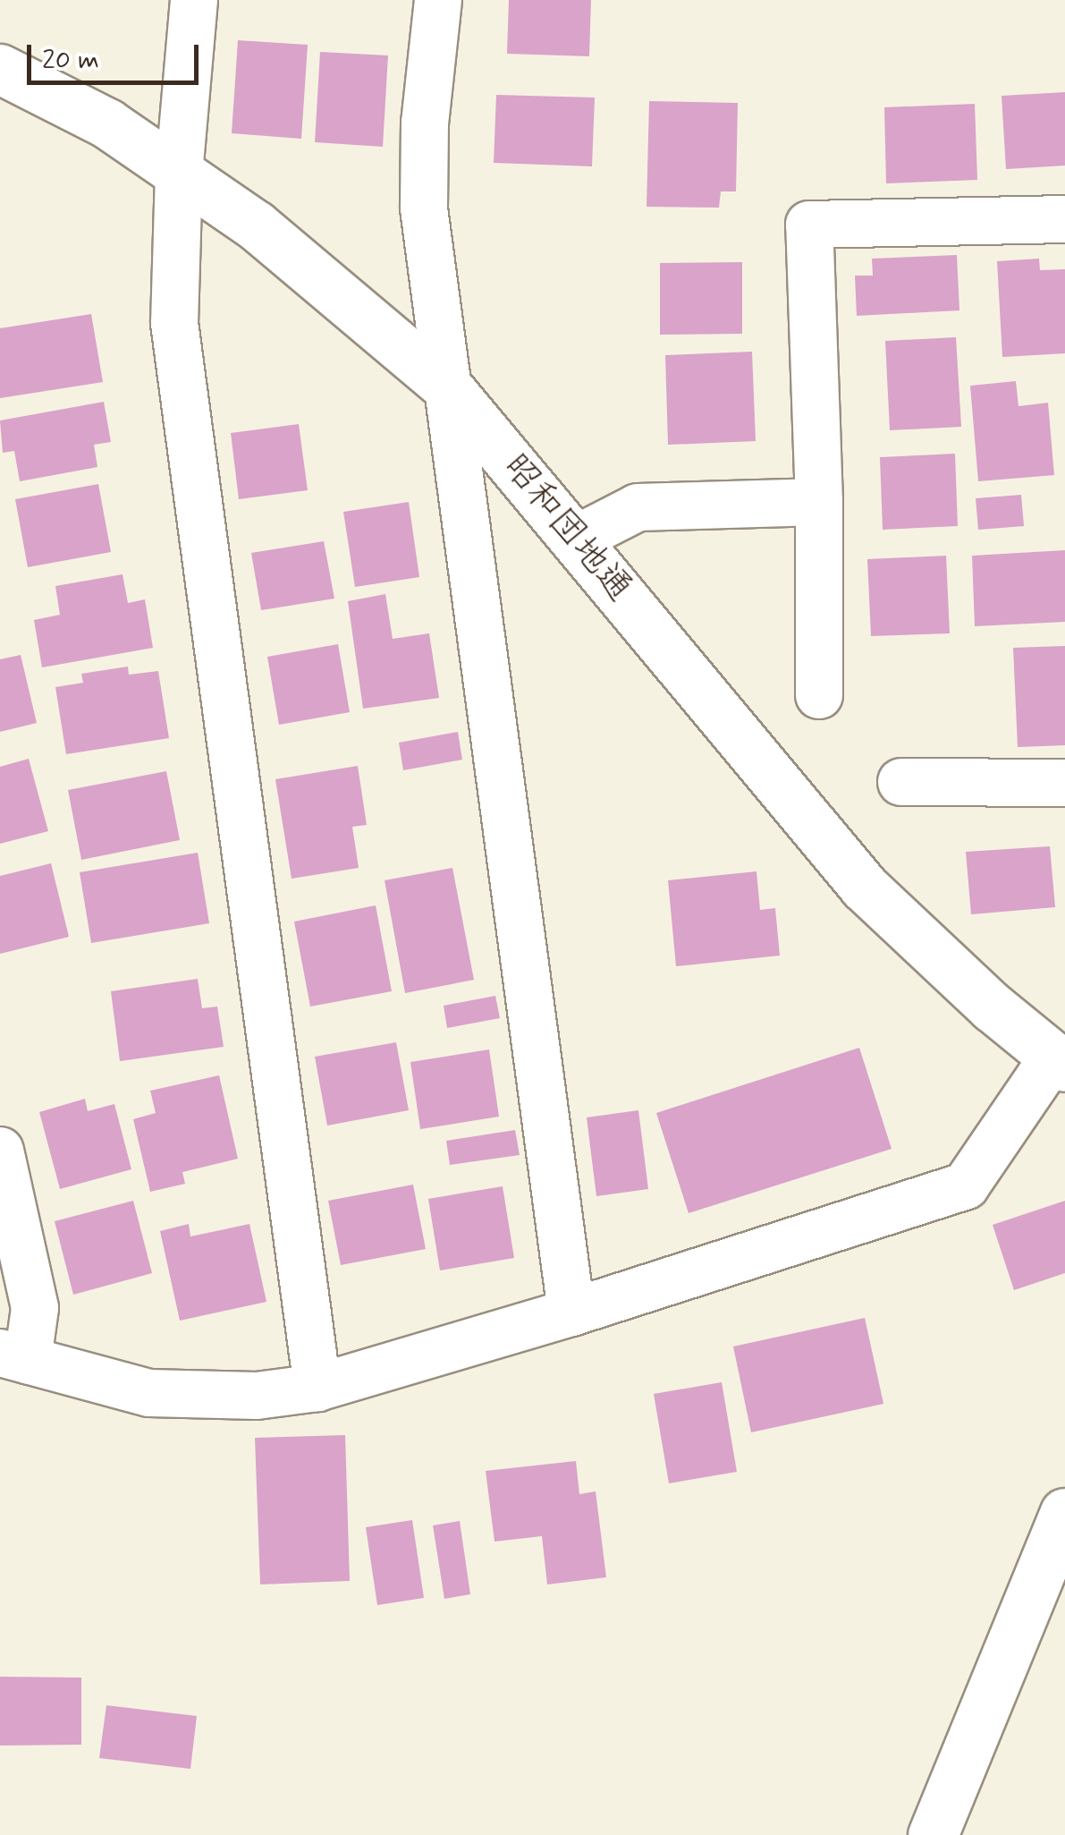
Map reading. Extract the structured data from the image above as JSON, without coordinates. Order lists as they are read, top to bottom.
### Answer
{
  "streets": {
    "street": ["昭和団地通"]
  },
  "scale_bar": "20 m"
}
